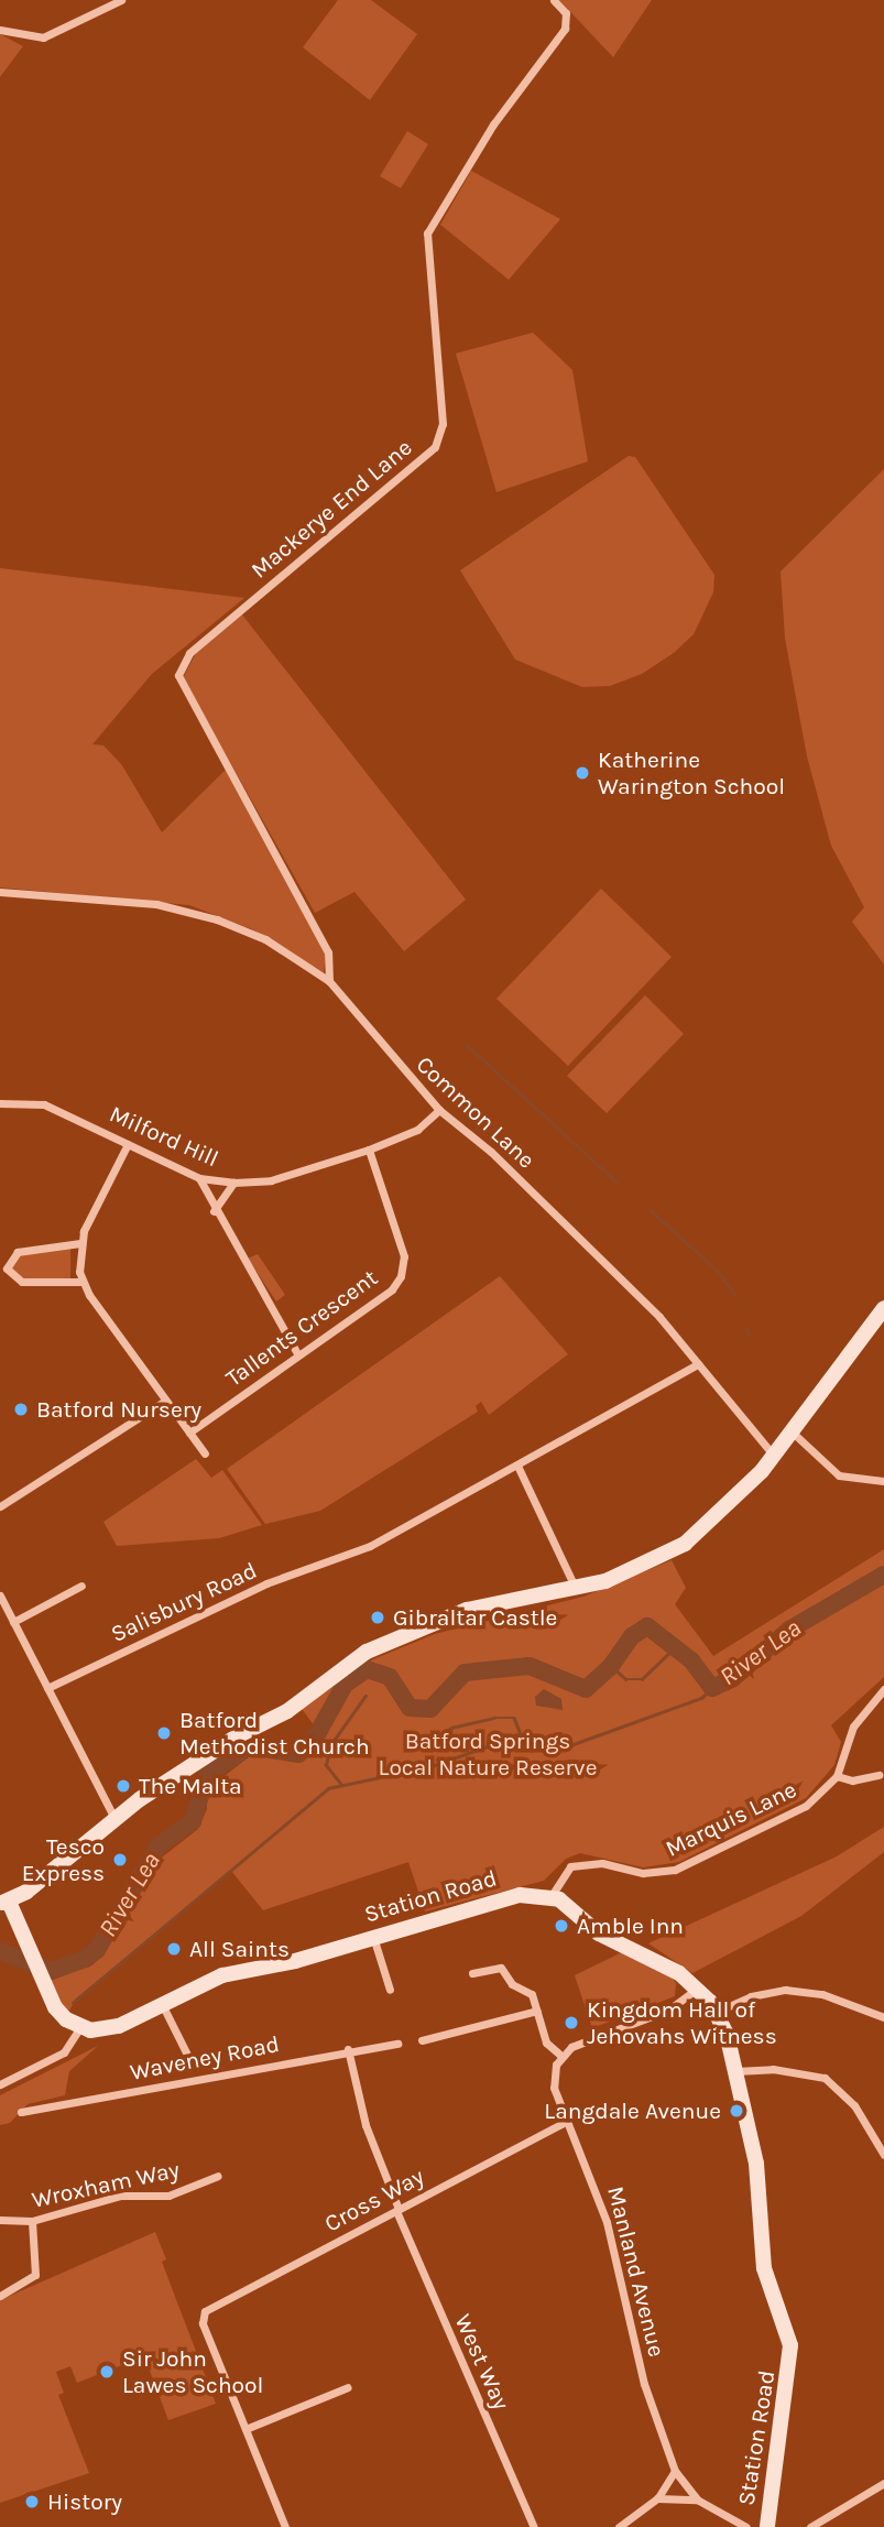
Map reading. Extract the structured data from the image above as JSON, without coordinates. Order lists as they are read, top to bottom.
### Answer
{
  "streets": {
    "main road": ["Station Road"],
    "street": [
      "Mackerye End Lane",
      "Common Lane",
      "Milford Hill",
      "Tallents Crescent",
      "Salisbury Road",
      "Marquis Lane",
      "Waveney Road",
      "Wroxham Way",
      "Cross Way",
      "Manland Avenue",
      "West Way"
    ]
  },
  "crossings": [
    ["Mackerye End Lane", "Common Lane"],
    ["Common Lane", "Milford Hill"],
    ["Common Lane", "Salisbury Road"],
    ["Milford Hill", "Tallents Crescent"],
    ["Marquis Lane", "Station Road"],
    ["Waveney Road", "West Way"],
    ["Cross Way", "Manland Avenue"],
    ["Cross Way", "West Way"]
  ],
  "water": ["River Lea"],
  "parks": ["Batford Springs Local Nature Reserve"],
  "places": [
    "Katherine Warington School",
    "Batford Nursery",
    "Gibraltar Castle",
    "Batford Methodist Church",
    "The Malta",
    "Tesco Express",
    "Amble Inn",
    "All Saints",
    "Kingdom Hall of Jehovahs Witness",
    "Langdale Avenue",
    "Sir John Lawes School",
    "History"
  ]
}
